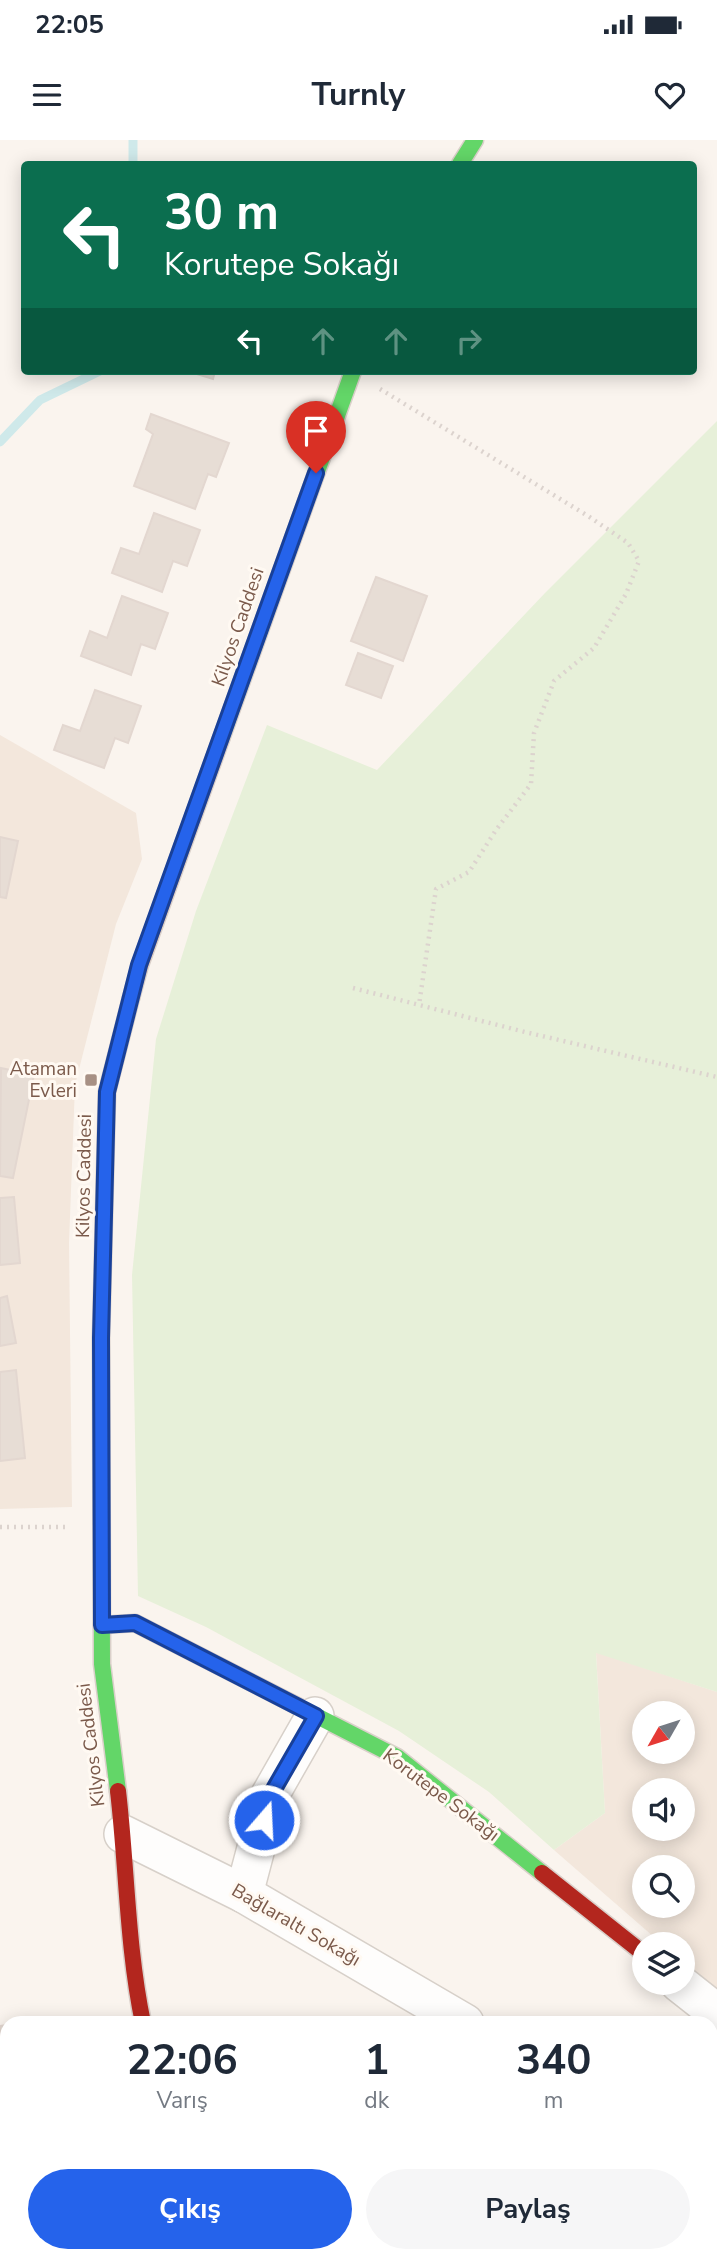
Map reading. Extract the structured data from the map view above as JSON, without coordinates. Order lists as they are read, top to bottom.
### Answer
{
  "streets": {
    "main road": ["Kilyos Caddesi", "Korutepe Sokağı"],
    "street": ["Bağlaraltı Sokağı"]
  },
  "crossings": [
    ["Kilyos Caddesi", "Korutepe Sokağı"],
    ["Kilyos Caddesi", "Bağlaraltı Sokağı"]
  ],
  "places": {
    "transit": ["Ataman Evleri"]
  },
  "north": "bottom left",
  "page": {
    "status": "22:05",
    "header": "Turnly",
    "turn": ["30 m", "Korutepe Sokağı"],
    "eta": [
      "22:06",
      "Varış",
      "1",
      "dk",
      "340",
      "m"
    ],
    "buttons": ["Çıkış", "Paylaş"]
  }
}
